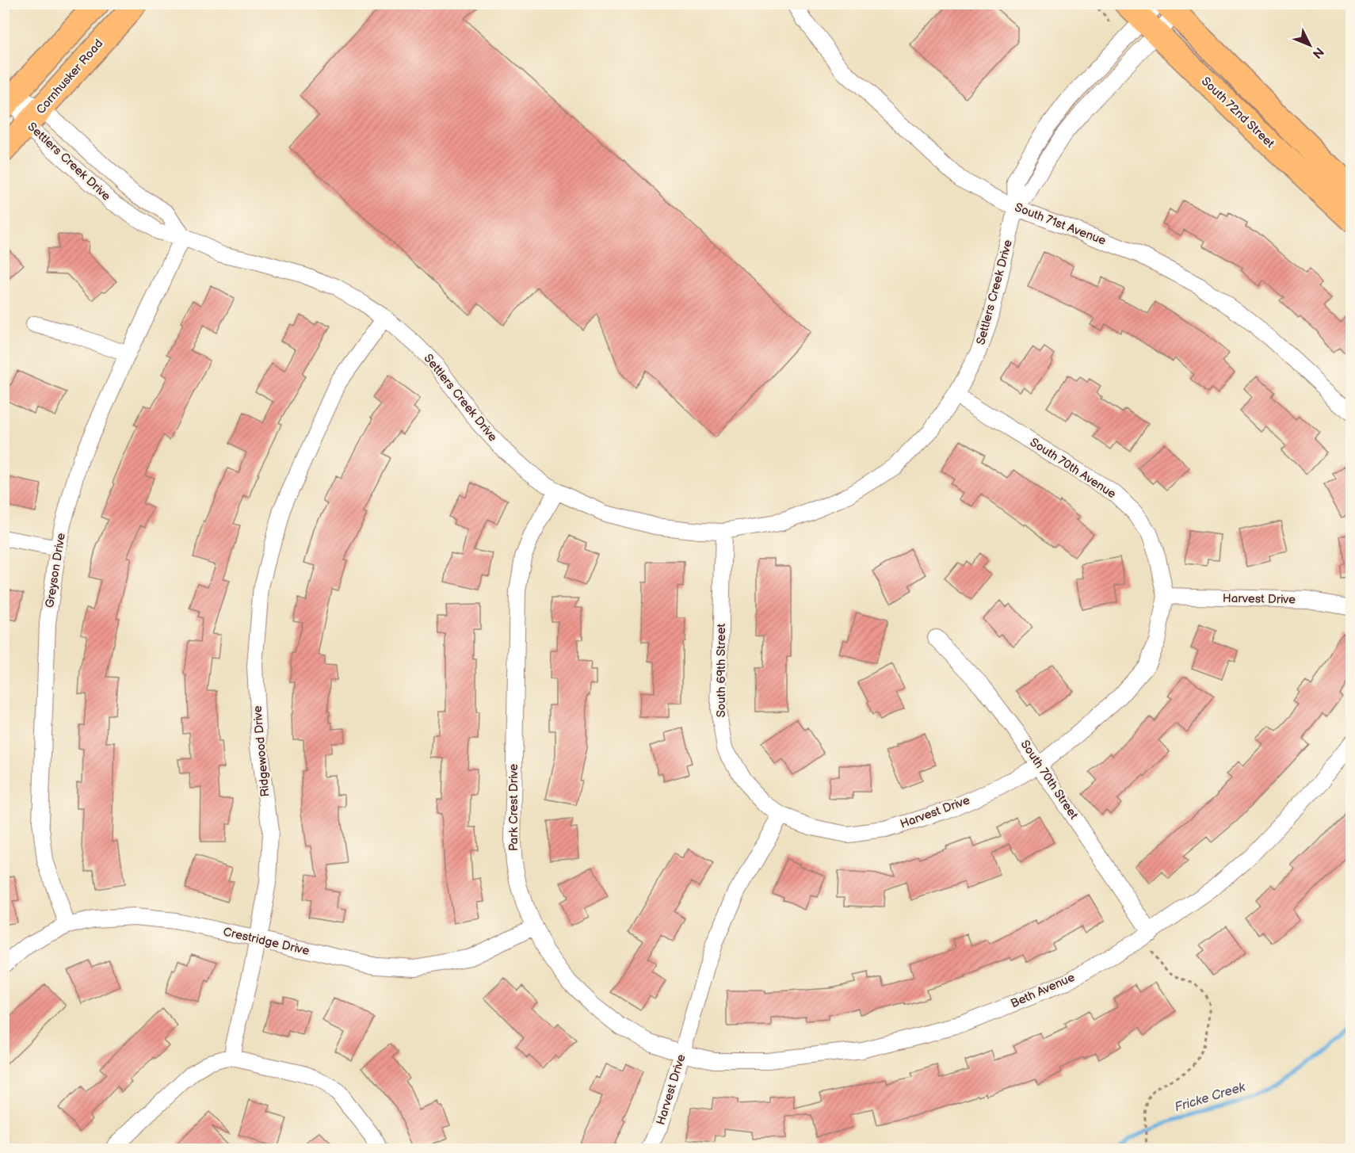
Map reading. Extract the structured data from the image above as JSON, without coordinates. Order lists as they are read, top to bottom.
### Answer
{
  "streets": {
    "main road": ["Cornhusker Road", "South 72nd Street"],
    "street": [
      "Settlers Creek Drive",
      "South 71st Avenue",
      "South 70th Avenue",
      "Greyson Drive",
      "Harvest Drive",
      "South 69th Street",
      "Ridgewood Drive",
      "South 70th Street",
      "Park Crest Drive",
      "Crestridge Drive",
      "Beth Avenue"
    ]
  },
  "crossings": [
    ["Cornhusker Road", "Settlers Creek Drive"],
    ["South 72nd Street", "Settlers Creek Drive"],
    ["Settlers Creek Drive", "South 71st Avenue"],
    ["Settlers Creek Drive", "South 70th Avenue"],
    ["Settlers Creek Drive", "Greyson Drive"],
    ["Settlers Creek Drive", "South 69th Street"],
    ["Settlers Creek Drive", "Ridgewood Drive"],
    ["Settlers Creek Drive", "Park Crest Drive"],
    ["South 70th Avenue", "Harvest Drive"],
    ["Greyson Drive", "Crestridge Drive"],
    ["Harvest Drive", "South 69th Street"],
    ["Harvest Drive", "South 70th Street"],
    ["Harvest Drive", "Park Crest Drive"],
    ["Harvest Drive", "Beth Avenue"],
    ["Ridgewood Drive", "Crestridge Drive"],
    ["South 70th Street", "Beth Avenue"],
    ["Park Crest Drive", "Crestridge Drive"],
    ["Park Crest Drive", "Beth Avenue"]
  ],
  "water": ["Fricke Creek"],
  "north": "bottom right"
}
